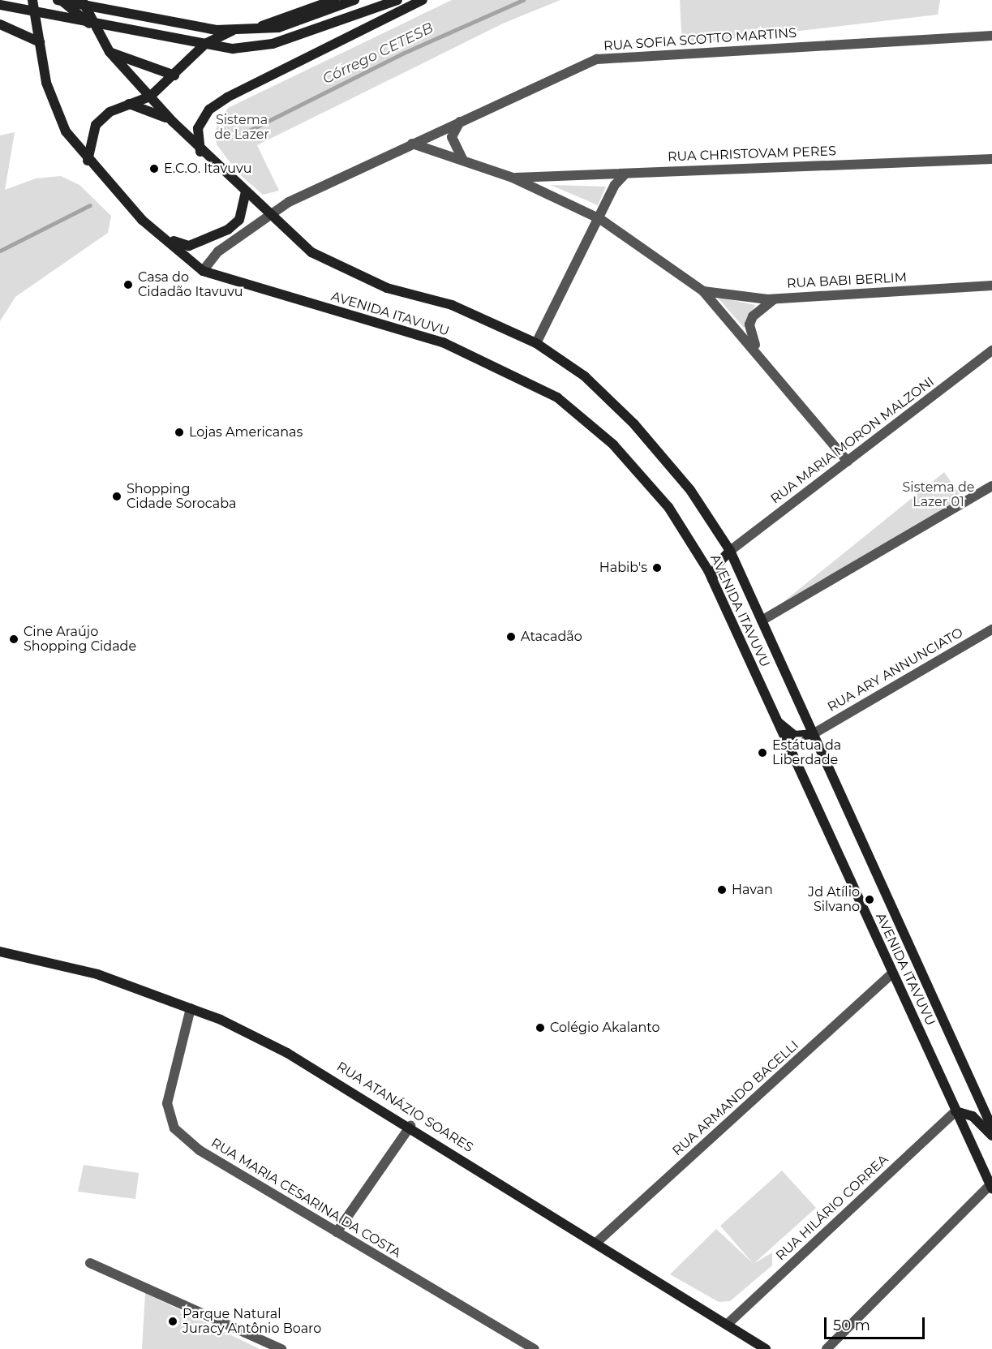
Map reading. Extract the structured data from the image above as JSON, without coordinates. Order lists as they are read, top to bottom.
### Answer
{
  "streets": {
    "main road": ["AVENIDA ITAVUVU", "RUA ATANÁZIO SOARES"],
    "street": [
      "RUA SOFIA SCOTTO MARTINS",
      "RUA CHRISTOVAM PERES",
      "RUA BABI BERLIM",
      "RUA MARIA MORON MALZONI",
      "RUA ARY ANNUNCIATO",
      "RUA ARMANDO BACELLI",
      "RUA MARIA CESARINA DA COSTA",
      "RUA HILÁRIO CORREA"
    ]
  },
  "crossings": [
    ["RUA SOFIA SCOTTO MARTINS", "AVENIDA ITAVUVU"],
    ["AVENIDA ITAVUVU", "RUA MARIA MORON MALZONI"],
    ["AVENIDA ITAVUVU", "RUA ARY ANNUNCIATO"],
    ["AVENIDA ITAVUVU", "RUA ARMANDO BACELLI"],
    ["AVENIDA ITAVUVU", "RUA HILÁRIO CORREA"],
    ["RUA ARMANDO BACELLI", "RUA ATANÁZIO SOARES"],
    ["RUA ATANÁZIO SOARES", "RUA MARIA CESARINA DA COSTA"],
    ["RUA ATANÁZIO SOARES", "RUA HILÁRIO CORREA"]
  ],
  "water": ["Córrego CETESB"],
  "parks": ["Sistema de Lazer", "Sistema de Lazer 01"],
  "places": [
    "E.C.O. Itavuvu",
    "Casa do Cidadão Itavuvu",
    "Lojas Americanas",
    "Shopping Cidade Sorocaba",
    "Habib's",
    "Atacadão",
    "Cine Araújo Shopping Cidade",
    "Estátua da Liberdade",
    "Havan",
    "Jd Atílio Silvano",
    "Colégio Akalanto",
    "Parque Natural Juracy Antônio Boaro"
  ],
  "scale_bar": "50 m"
}
